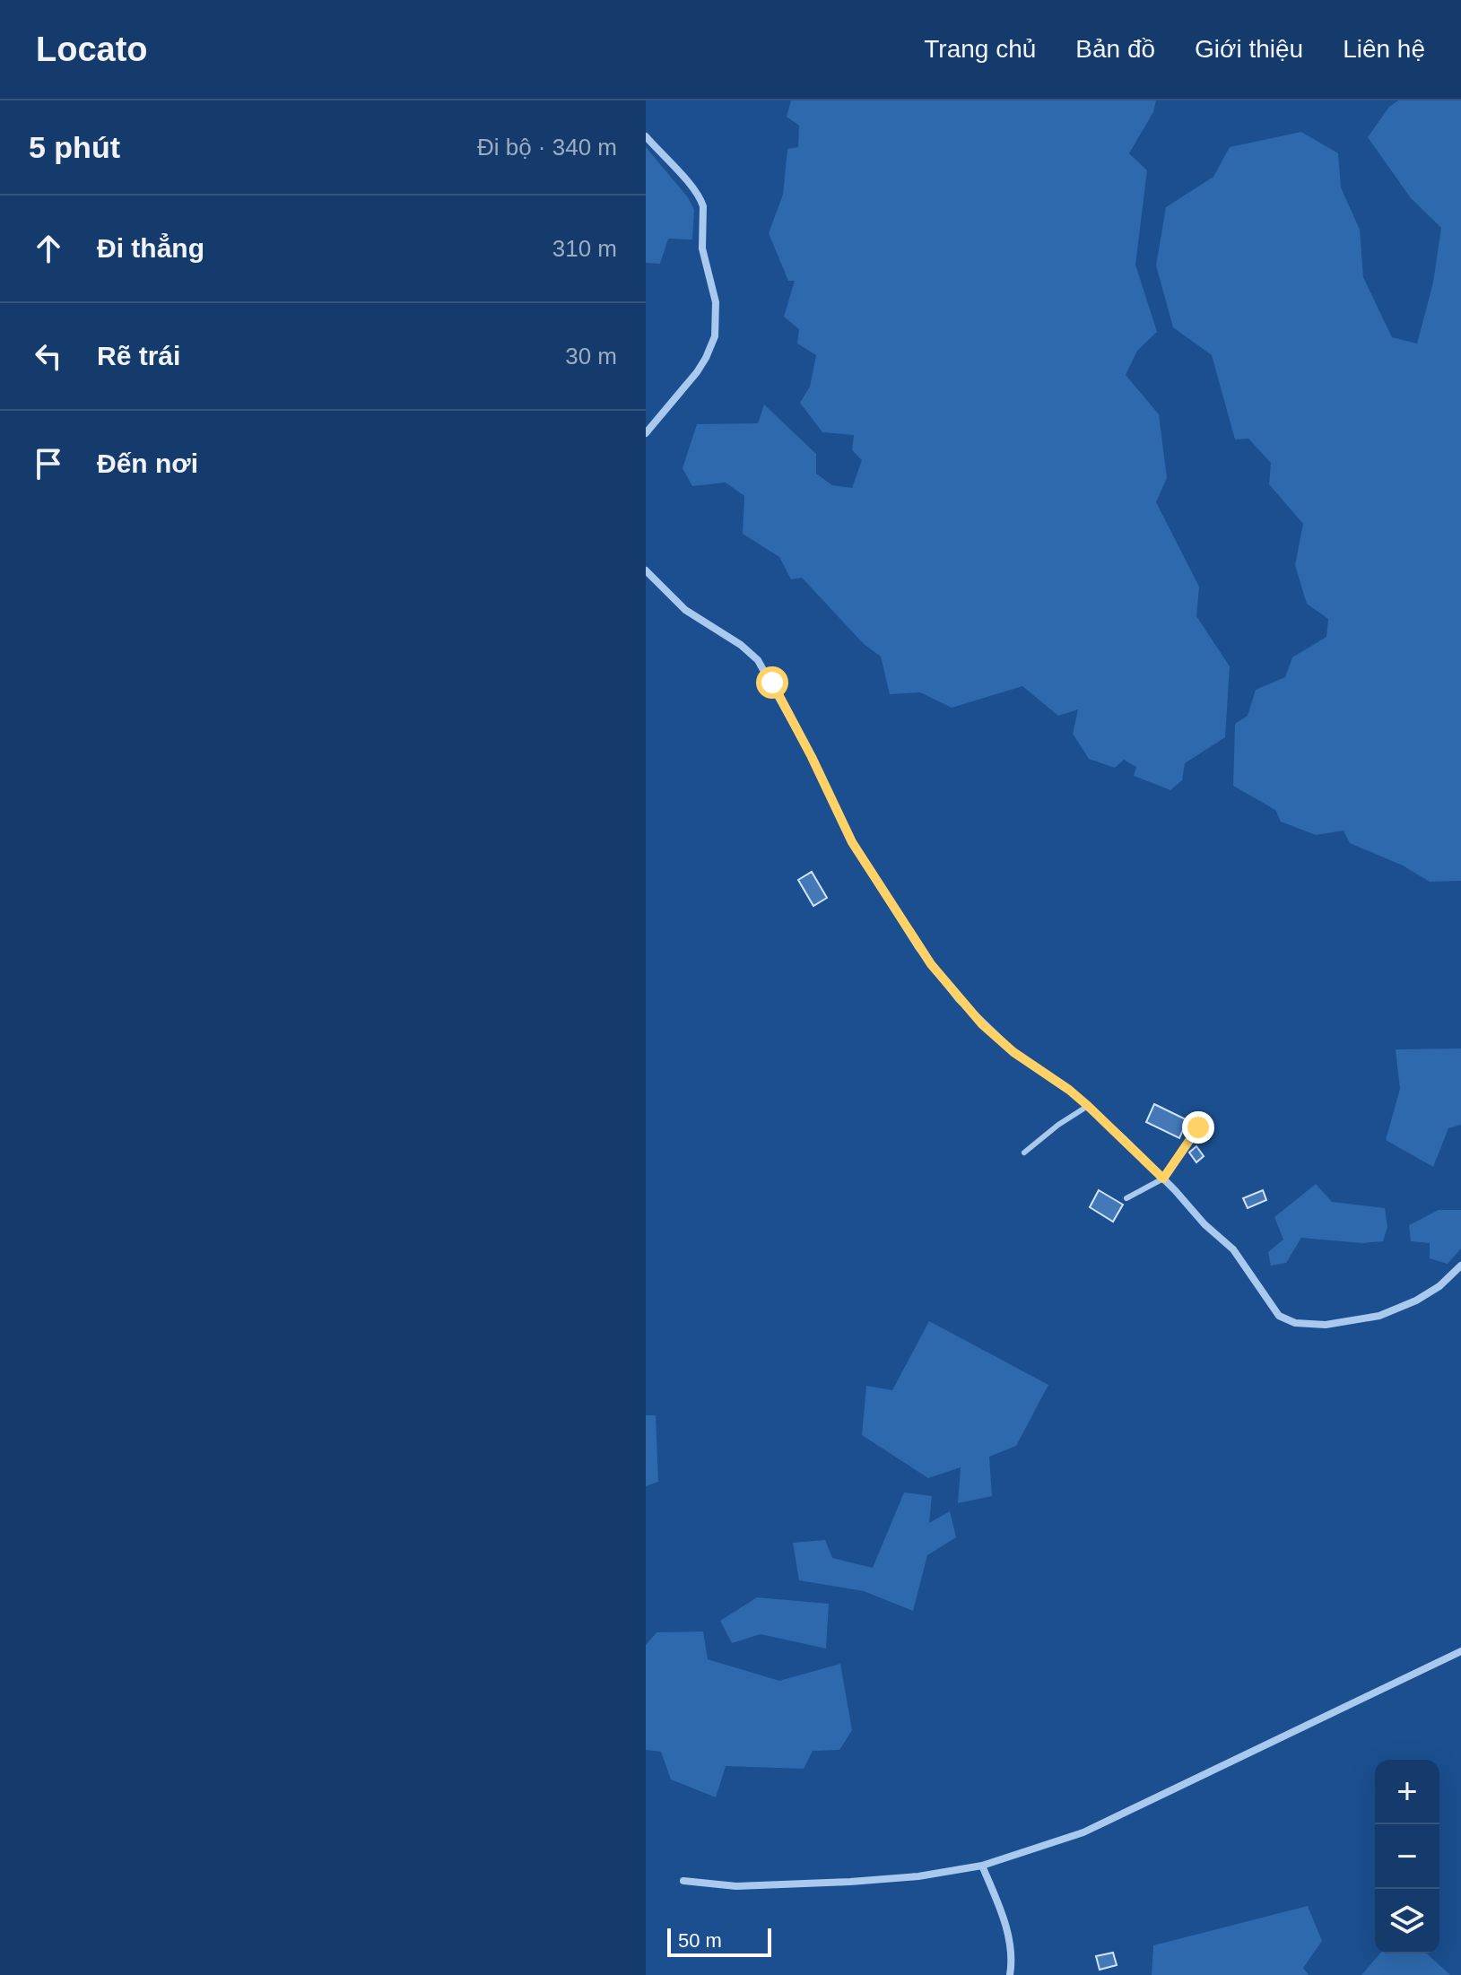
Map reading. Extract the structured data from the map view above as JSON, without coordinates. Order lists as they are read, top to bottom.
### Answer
{
  "scale_bar": "50 m",
  "page": {
    "header": "Locato",
    "nav": [
      "Trang chủ",
      "Bản đồ",
      "Giới thiệu",
      "Liên hệ"
    ],
    "heading": ["5 phút", "Đi bộ · 340 m"],
    "list": [
      ["Đi thẳng", "310 m"],
      ["Rẽ trái", "30 m"],
      "Đến nơi"
    ],
    "map_buttons": ["+", "−"],
    "scale": "50 m"
  }
}
